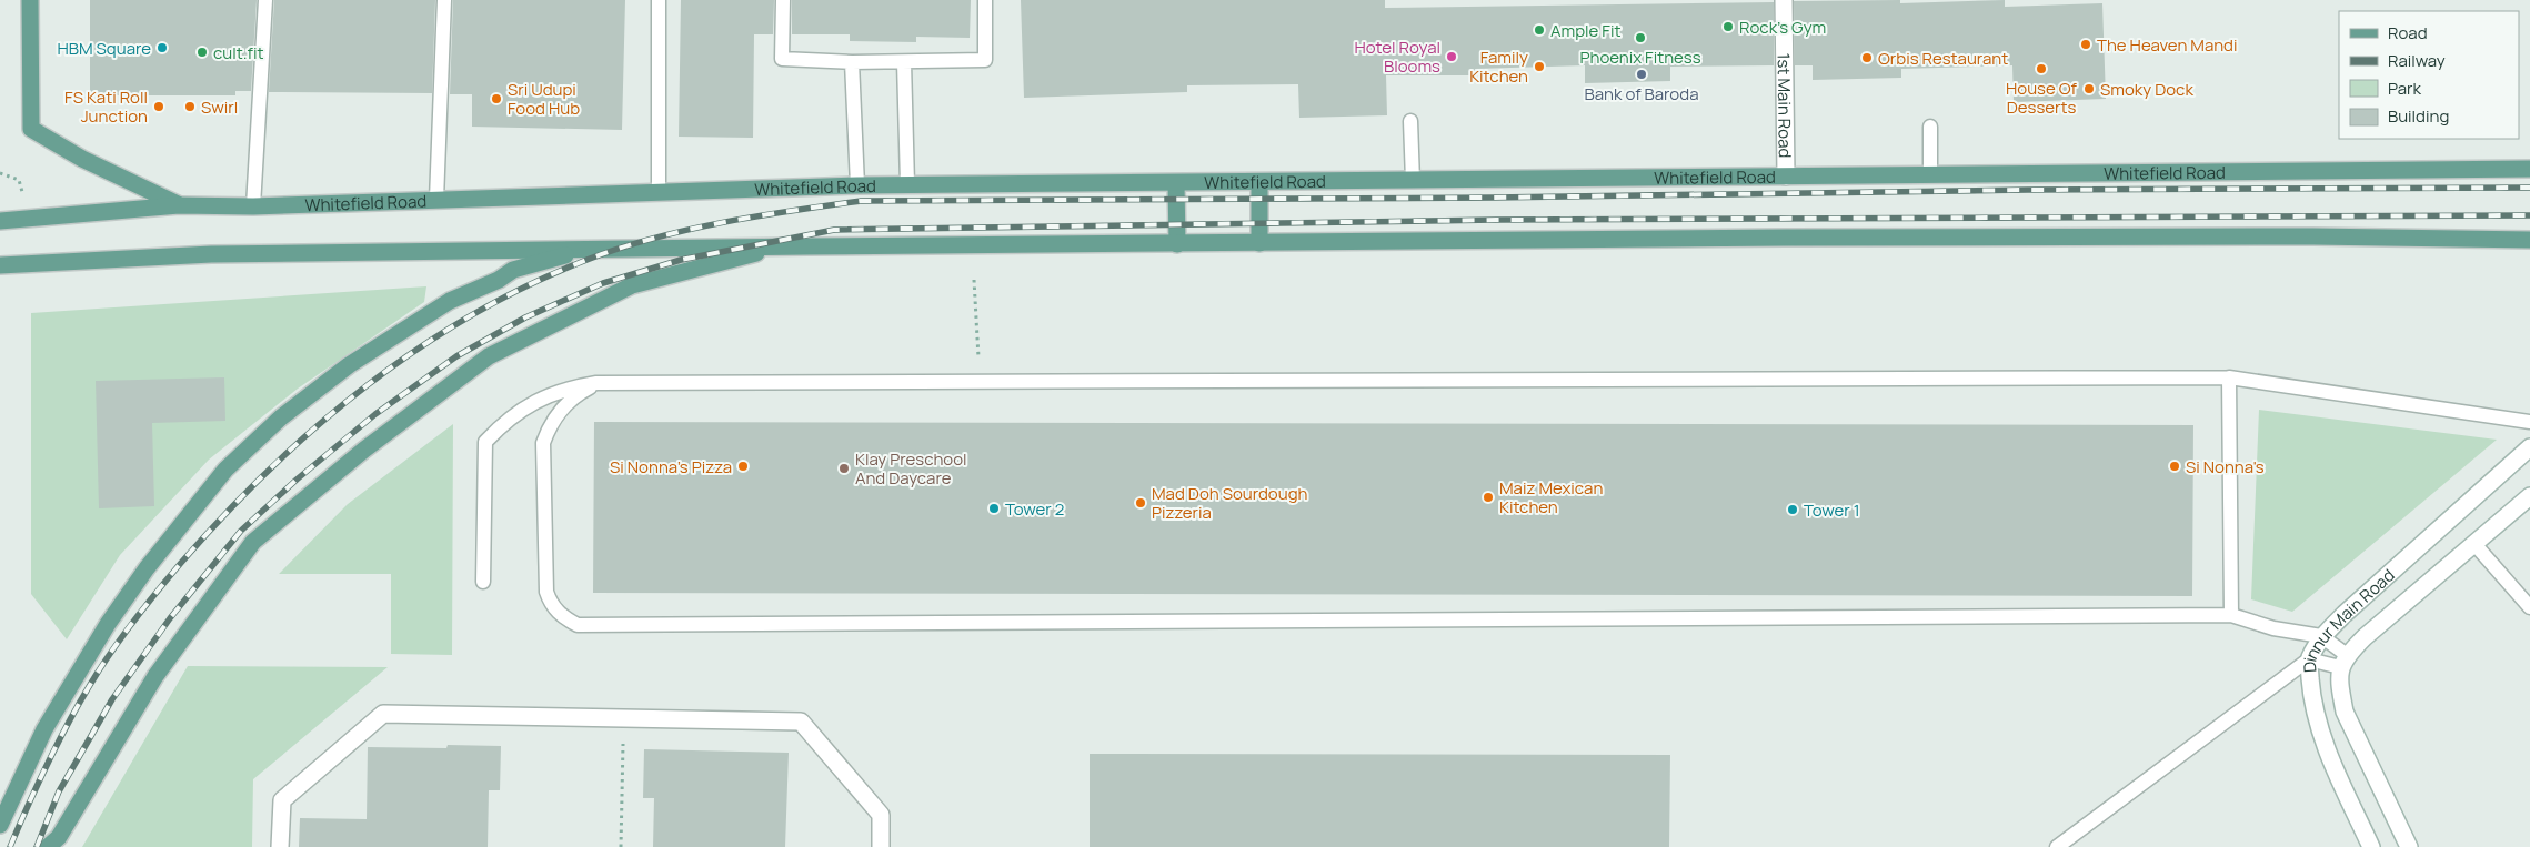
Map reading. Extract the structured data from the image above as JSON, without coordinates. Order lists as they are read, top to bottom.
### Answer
{
  "streets": {
    "main road": ["Whitefield Road"],
    "street": ["1st Main Road", "Dinnur Main Road"]
  },
  "crossings": [
    ["1st Main Road", "Whitefield Road"]
  ],
  "places": [
    "Rock's Gym",
    "Ample Fit",
    "Phoenix Fitness",
    "The Heaven Mandi",
    "HBM Square",
    "cult.fit",
    "Hotel Royal Blooms",
    "Orbis Restaurant",
    "Family Kitchen",
    "House Of Desserts",
    "Bank of Baroda",
    "Smoky Dock",
    "Sri Udupi Food Hub",
    "FS Kati Roll Junction",
    "Swirl",
    "Si Nonna's Pizza",
    "Si Nonna's",
    "Klay Preschool And Daycare",
    "Maiz Mexican Kitchen",
    "Mad Doh Sourdough Pizzeria",
    "Tower 2",
    "Tower 1"
  ],
  "legend": [
    "Road",
    "Railway",
    "Park",
    "Building"
  ]
}
